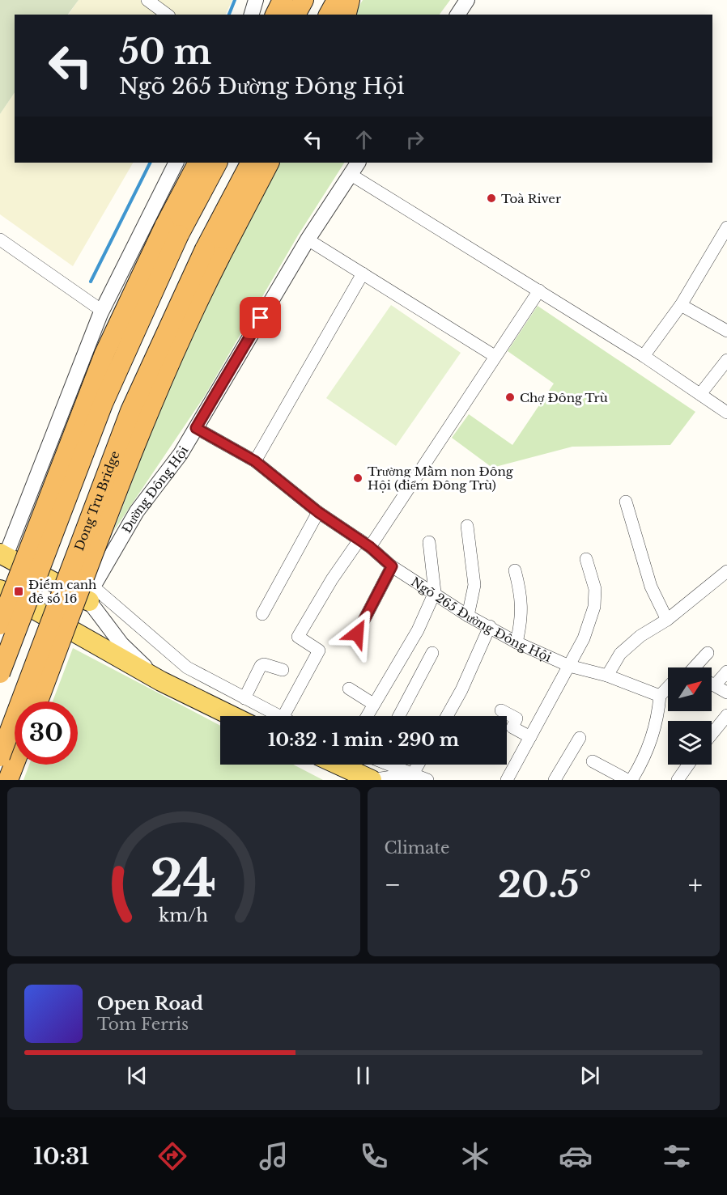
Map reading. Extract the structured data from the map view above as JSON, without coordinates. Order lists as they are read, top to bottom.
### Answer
{
  "streets": {
    "highway": ["Dong Tru Bridge"],
    "street": ["Đường Đông Hội", "Ngõ 265 Đường Đông Hội"]
  },
  "crossings": [
    ["Đường Đông Hội", "Ngõ 265 Đường Đông Hội"]
  ],
  "places": {
    "other": ["Toà River", "Chợ Đông Trù", "Trường Mầm non Đông Hội (điểm Đông Trù)"],
    "transit": ["Điếm canh đê số 16"]
  },
  "north": "top right",
  "page": {
    "turn": ["50 m", "Ngõ 265 Đường Đông Hội"],
    "limit": "30",
    "trip": "10:32 · 1 min · 290 m",
    "tile": "Climate",
    "heat": ["−", "20.5°", "+"],
    "song": ["Open Road", "Tom Ferris"],
    "tabs": "10:31",
    "gauge": ["24", "km/h"]
  }
}
